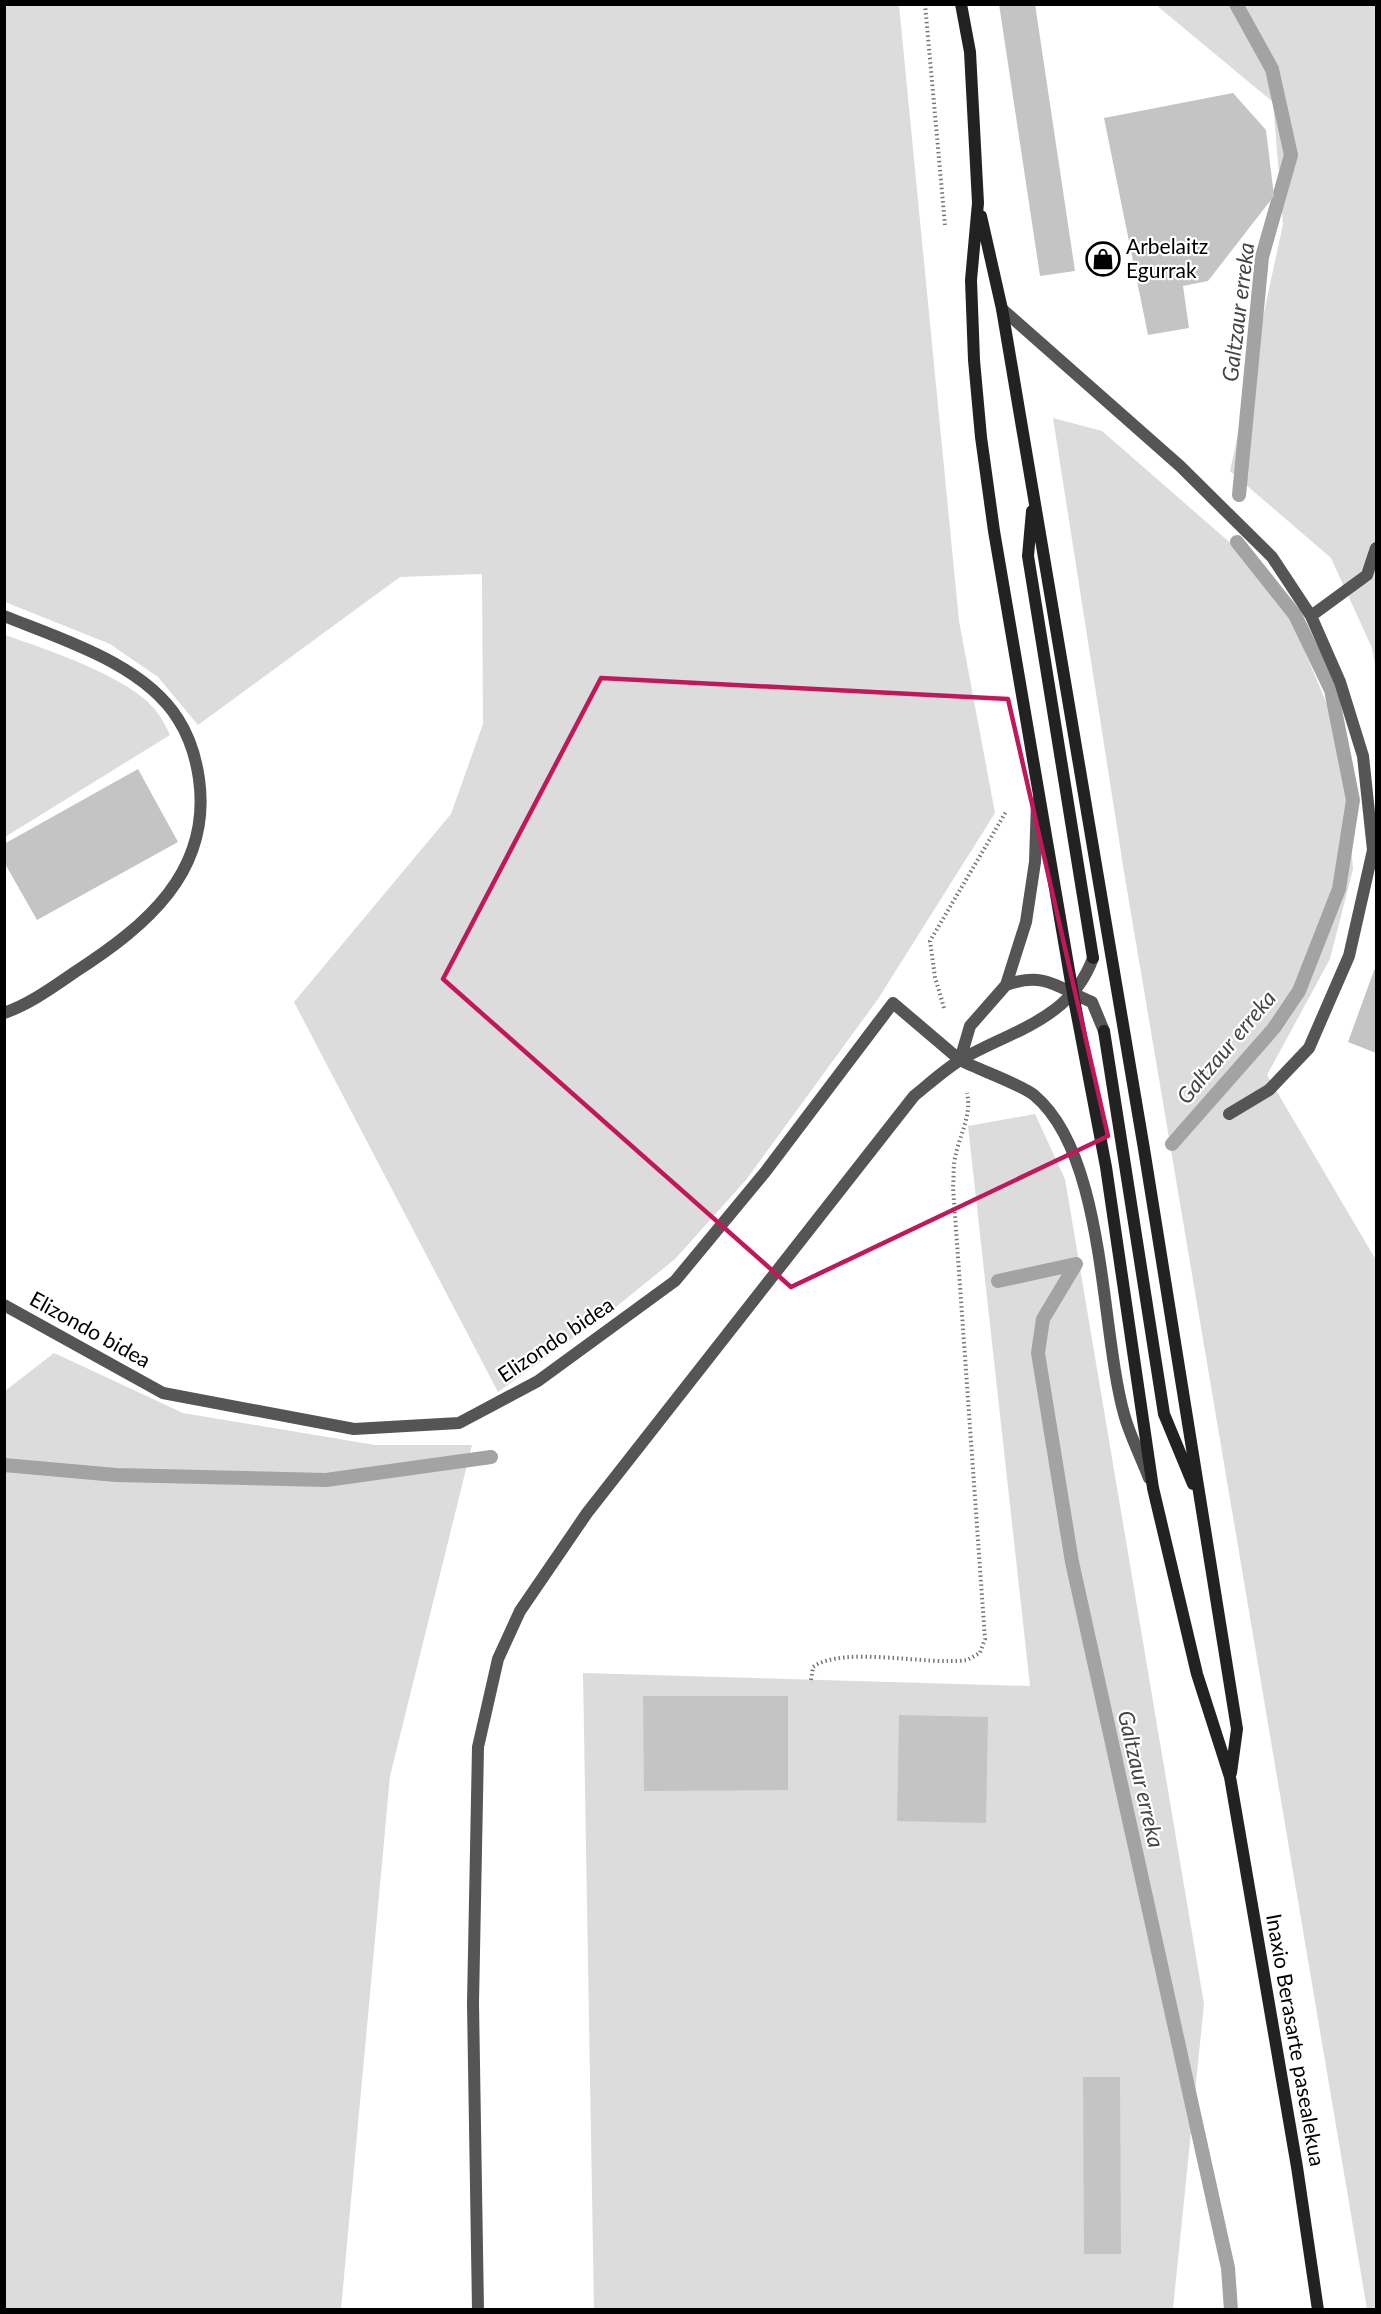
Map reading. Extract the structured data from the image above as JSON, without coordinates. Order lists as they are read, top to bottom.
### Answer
{
  "streets": {
    "main road": ["Inaxio Berasarte pasealekua"],
    "street": ["Elizondo bidea"]
  },
  "water": ["Galtzaur erreka"],
  "places": {
    "shop": ["Arbelaitz Egurrak"]
  }
}
